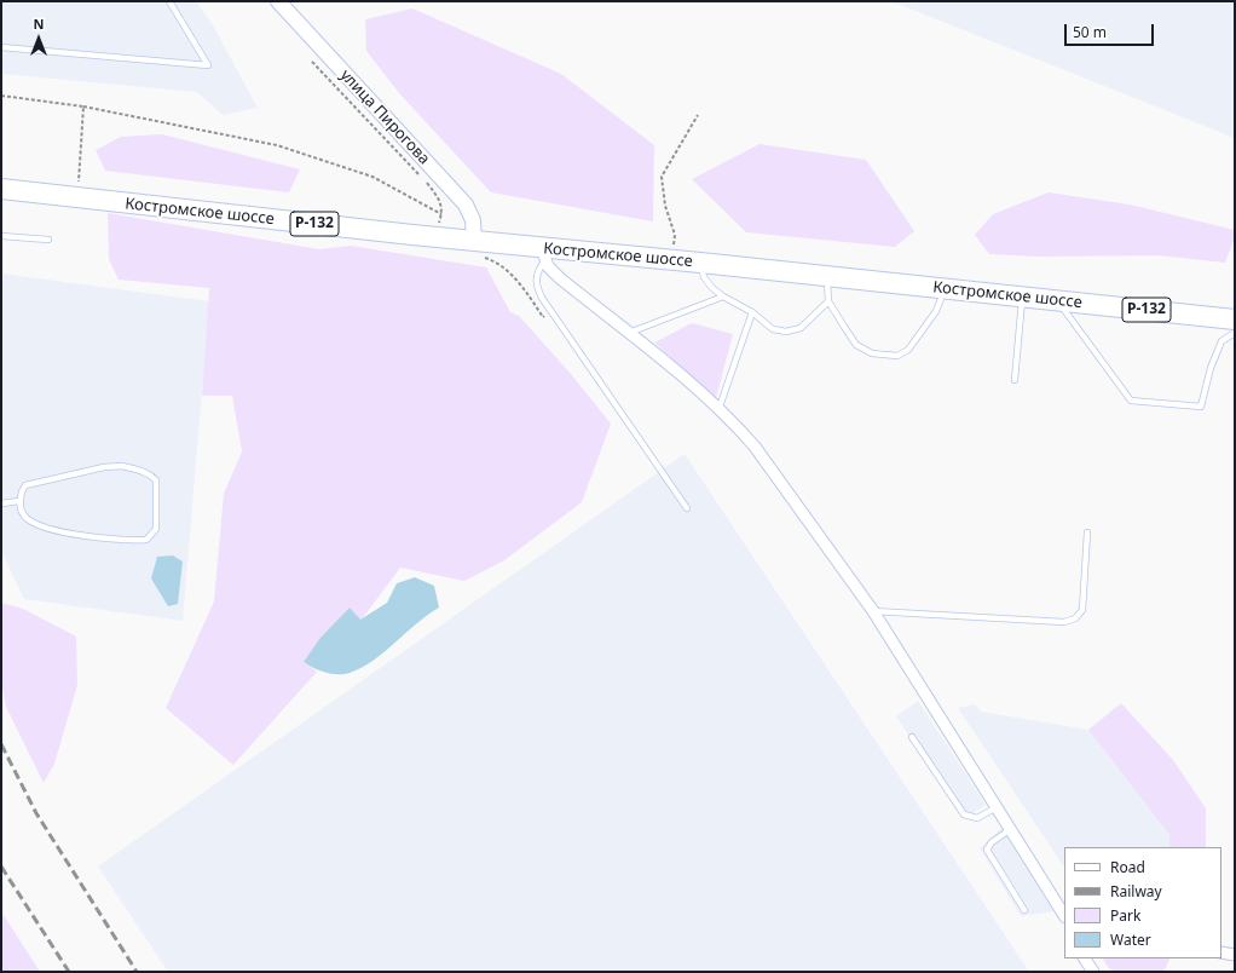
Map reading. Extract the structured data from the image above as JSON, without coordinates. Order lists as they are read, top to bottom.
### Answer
{
  "streets": {
    "highway": ["Костромское шоссе", "Р-132"],
    "street": ["улица Пирогова"]
  },
  "crossings": [
    ["улица Пирогова", "Костромское шоссе"]
  ],
  "legend": [
    "Road",
    "Railway",
    "Park",
    "Water"
  ],
  "scale_bar": "50 m",
  "north": "top"
}
